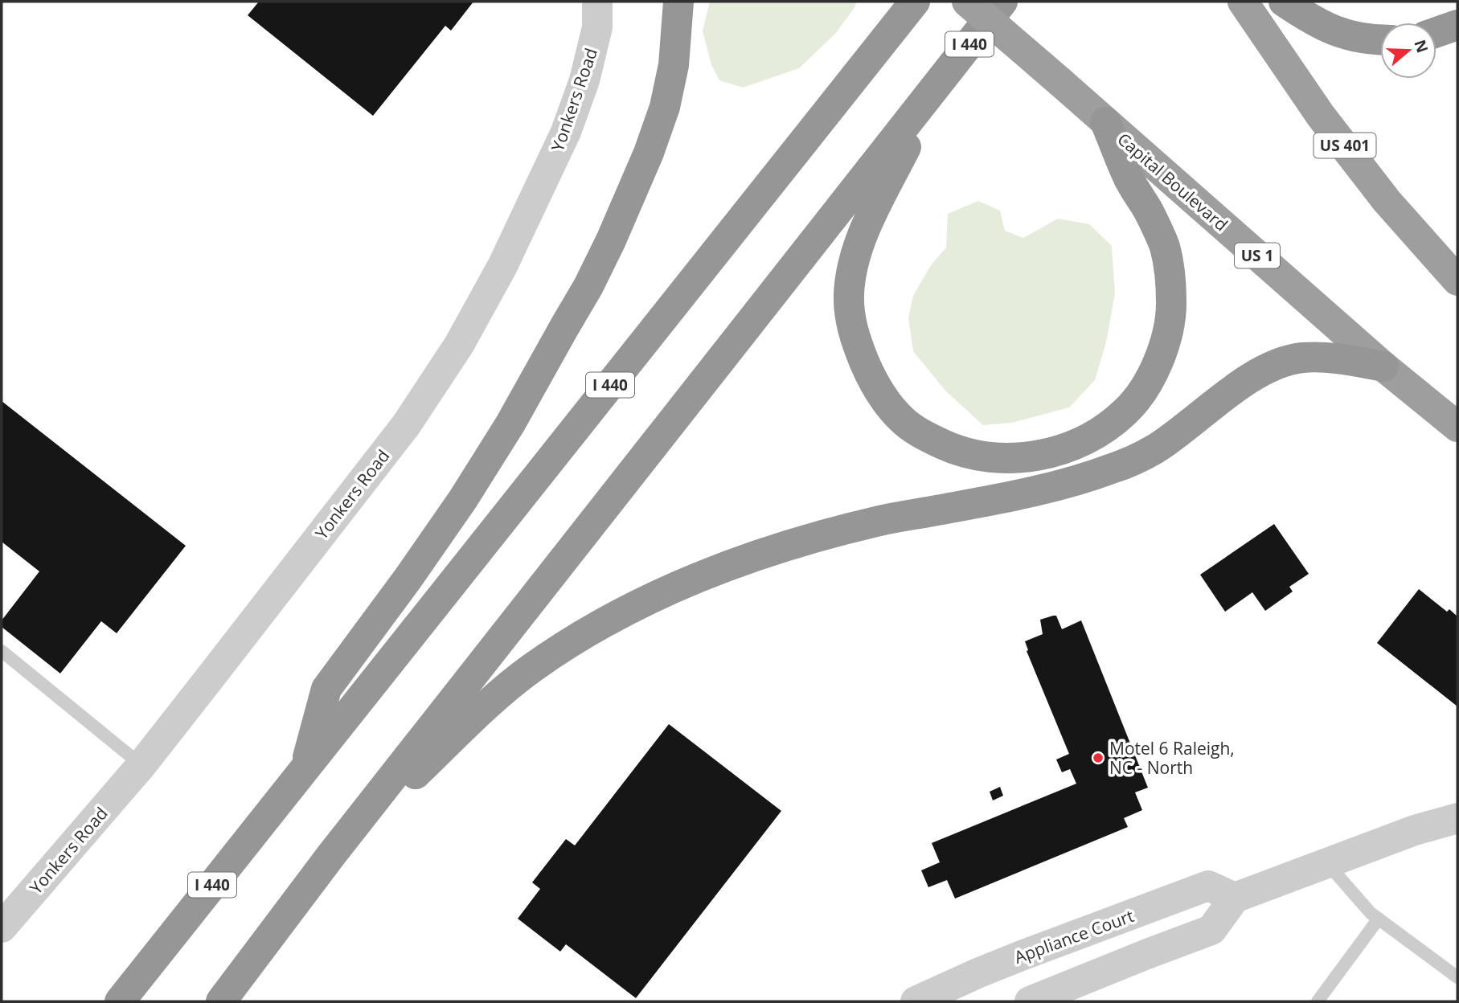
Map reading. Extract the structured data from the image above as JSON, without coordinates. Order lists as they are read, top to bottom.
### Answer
{
  "streets": {
    "highway": [
      "I 440",
      "US 401",
      "Capital Boulevard",
      "US 1"
    ],
    "street": ["Yonkers Road", "Appliance Court"]
  },
  "places": ["Motel 6 Raleigh, NC - North"],
  "north": "right"
}
